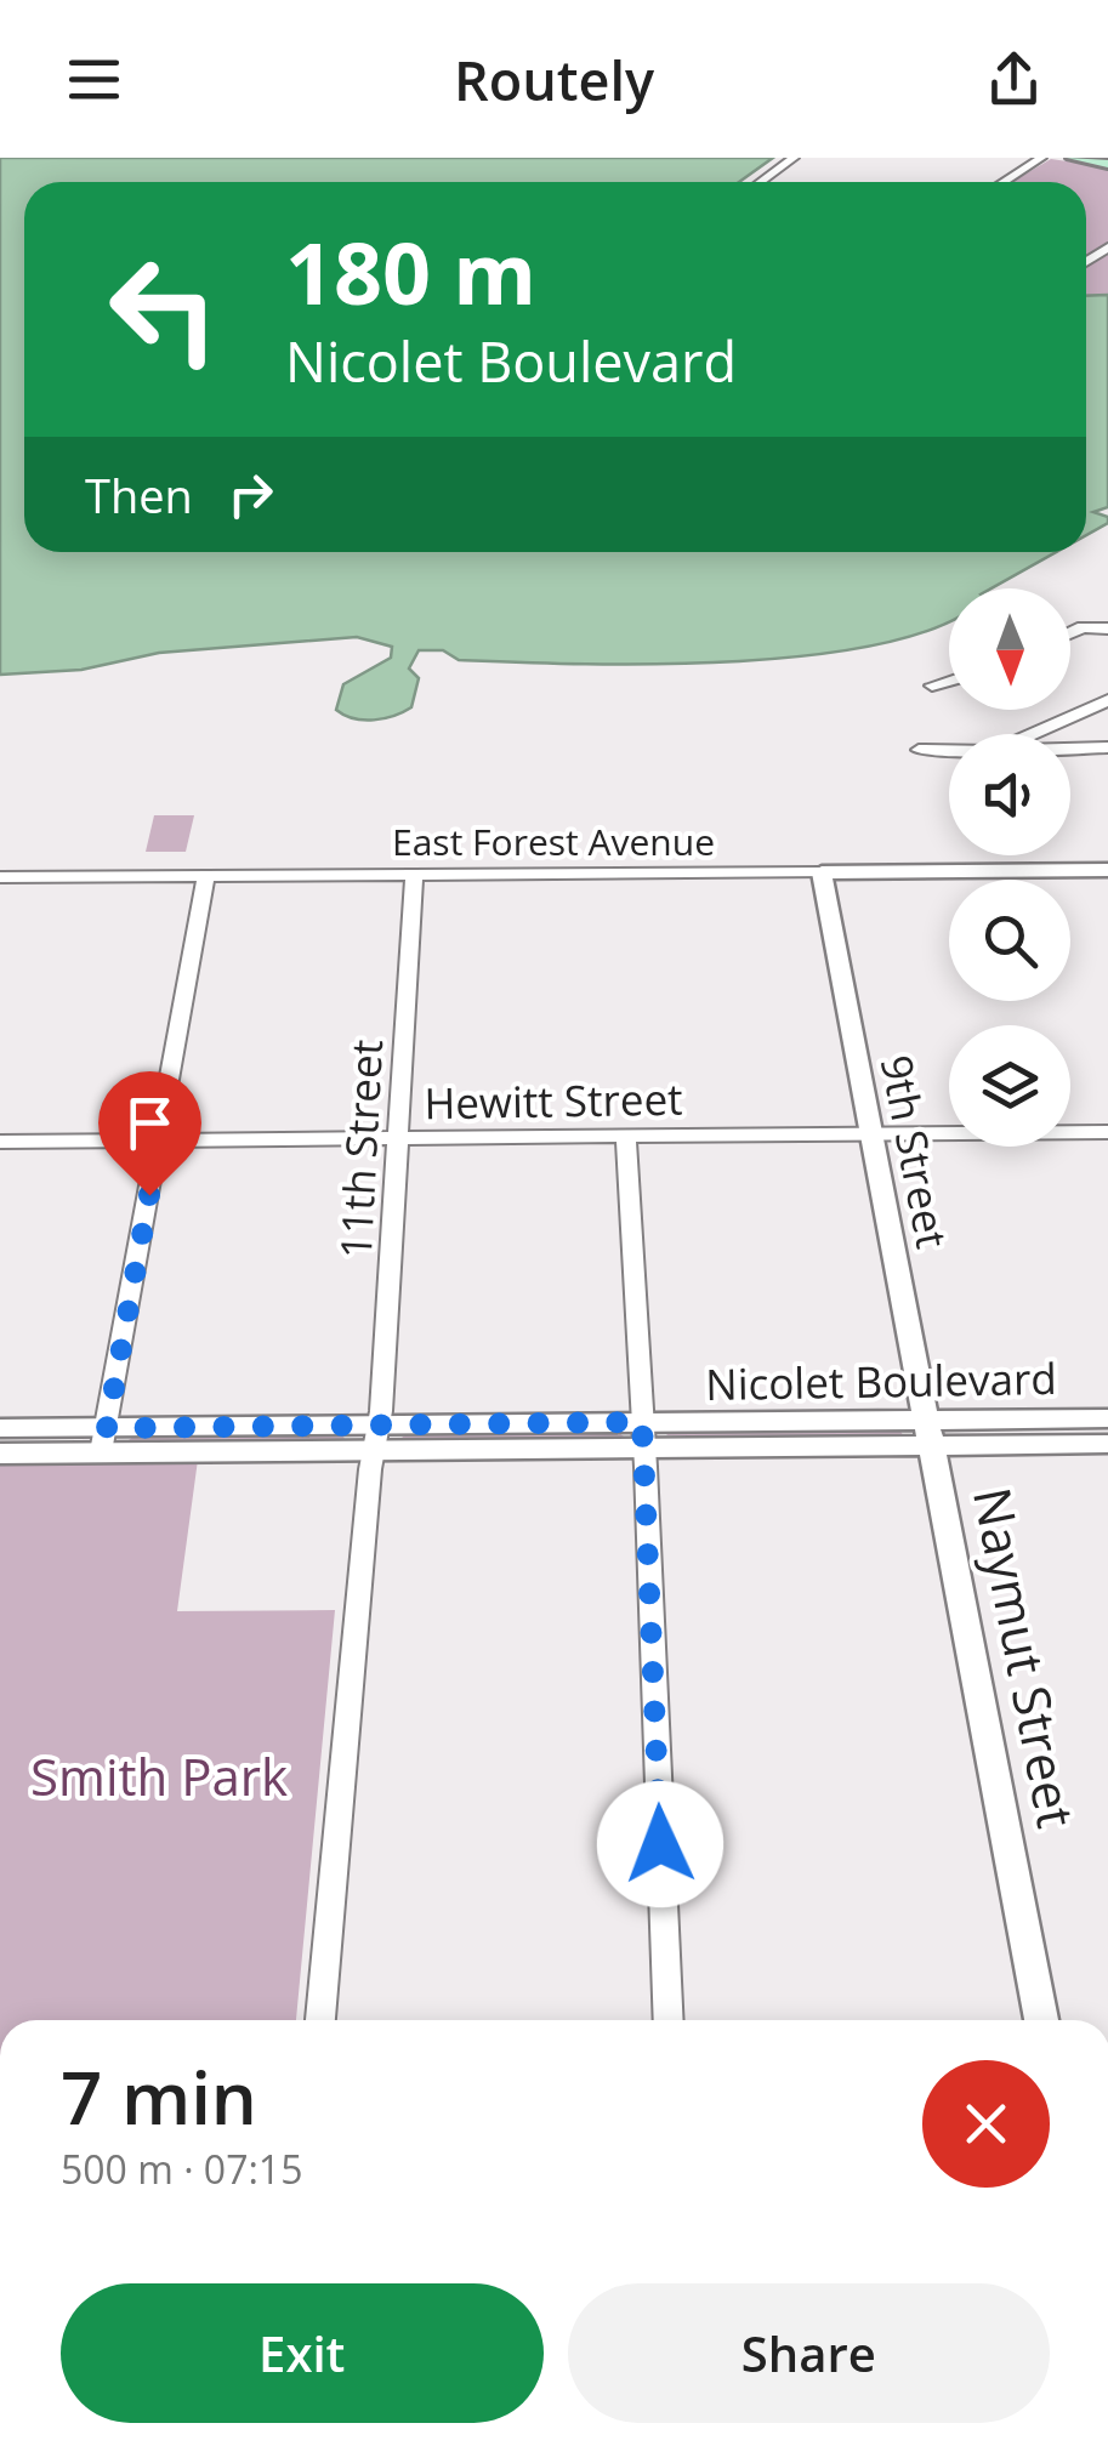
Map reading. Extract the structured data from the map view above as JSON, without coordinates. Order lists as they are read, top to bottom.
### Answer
{
  "streets": {
    "street": [
      "East Forest Avenue",
      "Hewitt Street",
      "11th Street",
      "9th Street",
      "Nicolet Boulevard",
      "Naymut Street"
    ]
  },
  "crossings": [
    ["East Forest Avenue", "11th Street"],
    ["East Forest Avenue", "9th Street"],
    ["Hewitt Street", "11th Street"],
    ["Hewitt Street", "9th Street"],
    ["11th Street", "Nicolet Boulevard"],
    ["9th Street", "Nicolet Boulevard"],
    ["9th Street", "Naymut Street"],
    ["Nicolet Boulevard", "Naymut Street"]
  ],
  "parks": ["Smith Park"],
  "north": "bottom",
  "page": {
    "header": "Routely",
    "turn": ["180 m", "Nicolet Boulevard"],
    "then": "Then",
    "heading": ["7 min", "500 m · 07:15"],
    "buttons": ["Exit", "Share"]
  }
}
